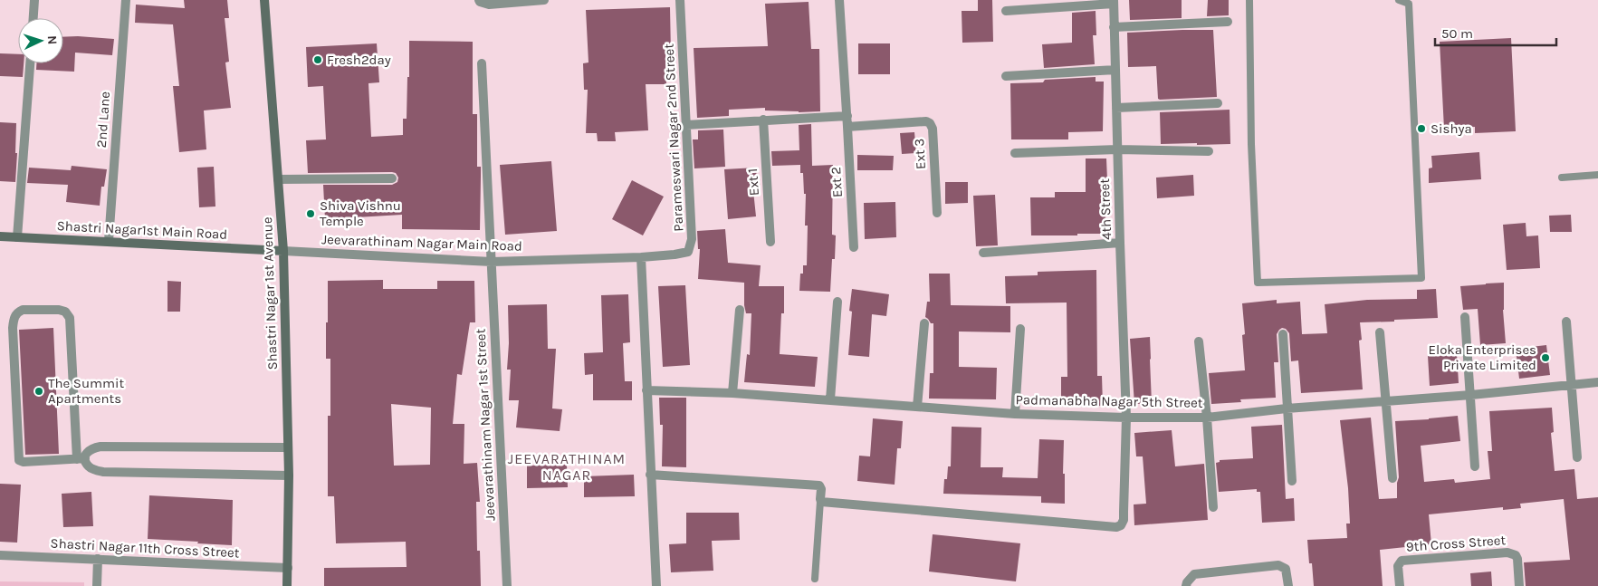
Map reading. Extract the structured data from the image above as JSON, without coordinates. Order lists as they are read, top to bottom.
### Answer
{
  "streets": {
    "street": [
      "2nd Lane",
      "Parameswari Nagar 2nd Street",
      "Ext 3",
      "Ext 1",
      "Ext 2",
      "4th Street",
      "Shastri Nagar1st Main Road",
      "Jeevarathinam Nagar Main Road",
      "Shastri Nagar 1st Avenue",
      "Padmanabha Nagar 5th Street",
      "Jeevarathinam Nagar 1st Street",
      "9th Cross Street",
      "Shastri Nagar 11th Cross Street"
    ]
  },
  "crossings": [
    ["2nd Lane", "Shastri Nagar1st Main Road"],
    ["Parameswari Nagar 2nd Street", "Jeevarathinam Nagar Main Road"],
    ["Ext 3", "Ext 2"],
    ["4th Street", "Padmanabha Nagar 5th Street"],
    ["Shastri Nagar1st Main Road", "Jeevarathinam Nagar Main Road"],
    ["Shastri Nagar1st Main Road", "Shastri Nagar 1st Avenue"],
    ["Jeevarathinam Nagar Main Road", "Shastri Nagar 1st Avenue"],
    ["Jeevarathinam Nagar Main Road", "Jeevarathinam Nagar 1st Street"],
    ["Shastri Nagar 1st Avenue", "Shastri Nagar 11th Cross Street"]
  ],
  "districts": ["JEEVARATHINAM NAGAR"],
  "places": [
    "Fresh2day",
    "Sishya",
    "Shiva Vishnu Temple",
    "Eloka Enterprises Private Limited",
    "The Summit Apartments"
  ],
  "scale_bar": "50 m",
  "north": "right"
}
